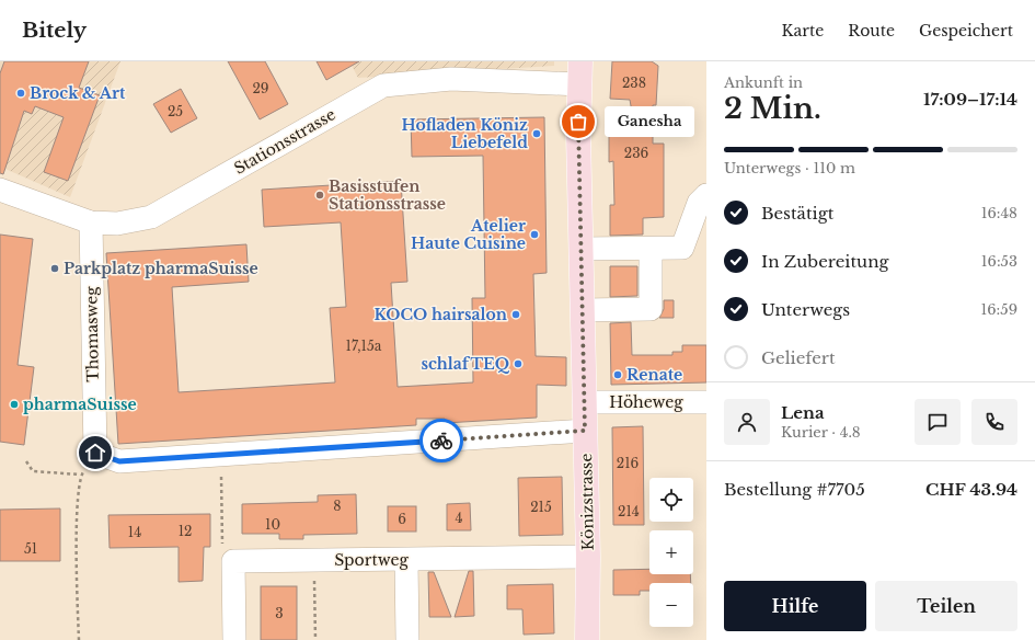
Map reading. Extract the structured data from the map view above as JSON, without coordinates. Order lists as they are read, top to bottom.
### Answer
{
  "streets": {
    "main road": ["Könizstrasse"],
    "street": [
      "Stationsstrasse",
      "Thomasweg",
      "Höheweg",
      "Sportweg"
    ]
  },
  "crossings": [
    ["Stationsstrasse", "Thomasweg"],
    ["Stationsstrasse", "Könizstrasse"],
    ["Höheweg", "Könizstrasse"],
    ["Könizstrasse", "Sportweg"]
  ],
  "places": [
    "Brock & Art",
    "Ganesha",
    "Hofladen Köniz Liebefeld",
    "Basisstufen Stationsstrasse",
    "Atelier Haute Cuisine",
    "Parkplatz pharmaSuisse",
    "KOCO hairsalon",
    "schlafTEQ",
    "Renate",
    "pharmaSuisse"
  ],
  "house_numbers": [
    "238",
    "29",
    "25",
    "236",
    "17,15a",
    "216",
    "8",
    "215",
    "214",
    "4",
    "6",
    "10",
    "12",
    "14",
    "51",
    "3"
  ],
  "page": {
    "header": "Bitely",
    "nav": ["Karte", "Route", "Gespeichert"],
    "heading": ["2 Min.", "Ankunft in", "17:09–17:14"],
    "panel": [
      "Lena",
      "Kurier · 4.8",
      "Bestellung #7705",
      "CHF 43.94"
    ],
    "bubble": "Ganesha",
    "bar": "Unterwegs · 110 m",
    "list": [
      ["Bestätigt", "16:48"],
      ["In Zubereitung", "16:53"],
      ["Unterwegs", "16:59"],
      "Geliefert"
    ],
    "map_buttons": ["+", "−"],
    "buttons": ["Hilfe", "Teilen"]
  }
}
